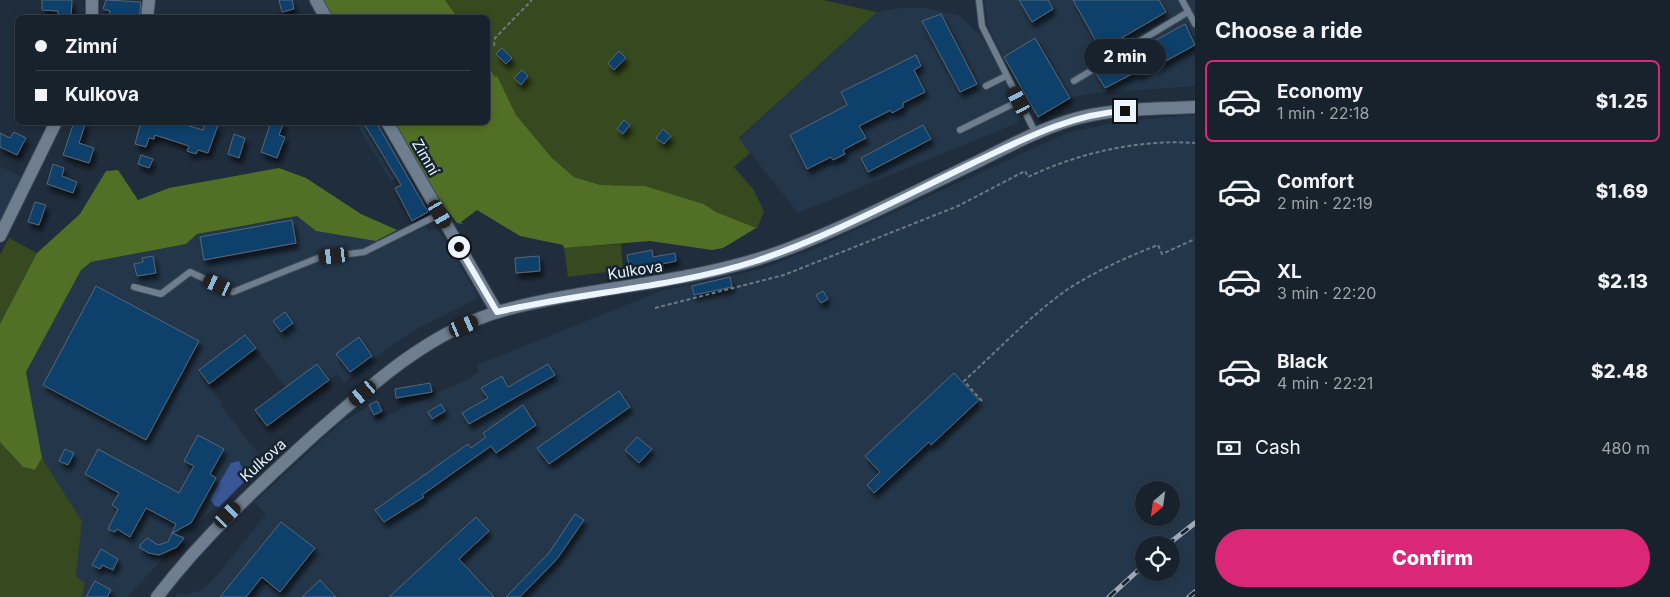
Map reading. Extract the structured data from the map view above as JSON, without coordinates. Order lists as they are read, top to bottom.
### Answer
{
  "streets": {
    "street": ["Zimní", "Kulkova"]
  },
  "crossings": [
    ["Zimní", "Kulkova"]
  ],
  "north": "bottom left",
  "page": {
    "heading": "Choose a ride",
    "banner": ["Zimní", "Kulkova"],
    "bubble": "2 min",
    "list": [
      {
        "name": "Economy",
        "note": "1 min · 22:18",
        "value": "$1.25"
      },
      {
        "name": "Comfort",
        "note": "2 min · 22:19",
        "value": "$1.69"
      },
      {
        "name": "XL",
        "note": "3 min · 22:20",
        "value": "$2.13"
      },
      {
        "name": "Black",
        "note": "4 min · 22:21",
        "value": "$2.48"
      }
    ],
    "pay": ["Cash", "480 m"],
    "buttons": "Confirm"
  }
}
